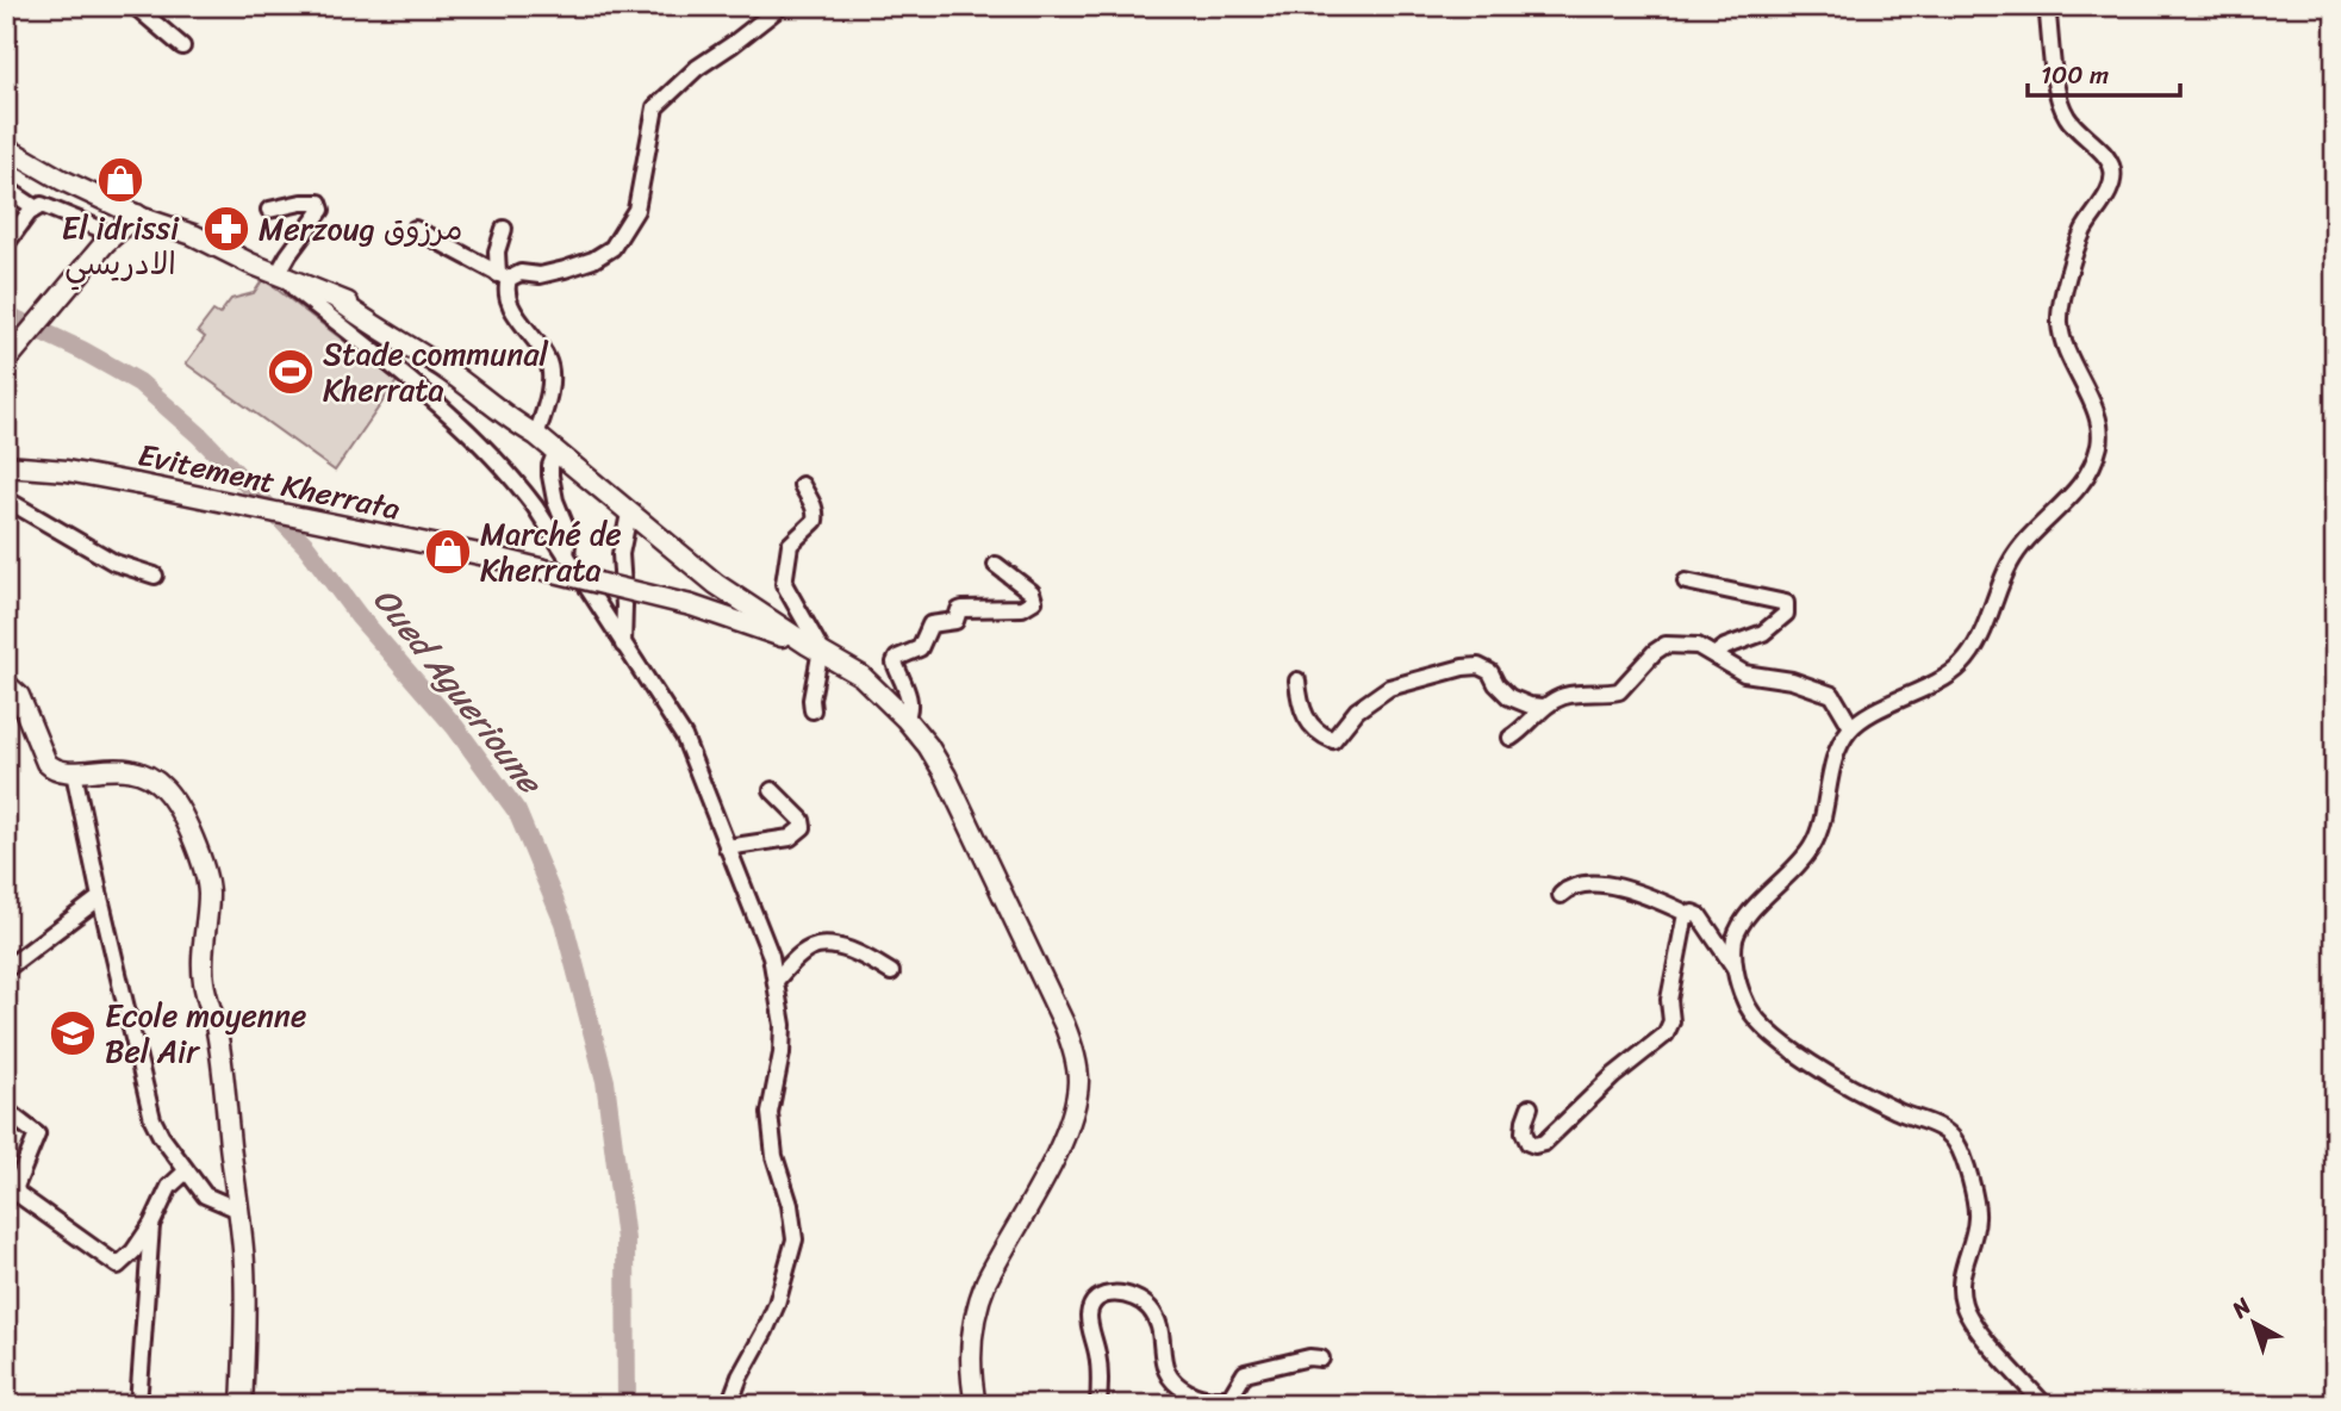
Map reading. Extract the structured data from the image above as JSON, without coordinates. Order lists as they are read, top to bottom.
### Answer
{
  "streets": {
    "main road": ["Evitement Kherrata"]
  },
  "water": ["Oued Aguerioune"],
  "places": {
    "shop": ["El idrissi الادريسي", "Marché de Kherrata"],
    "pharmacy": ["Merzoug مرزوق"],
    "sports": ["Stade communal Kherrata"],
    "school or university": ["Ecole moyenne Bel Air"]
  },
  "scale_bar": "100 m",
  "north": "top left"
}
